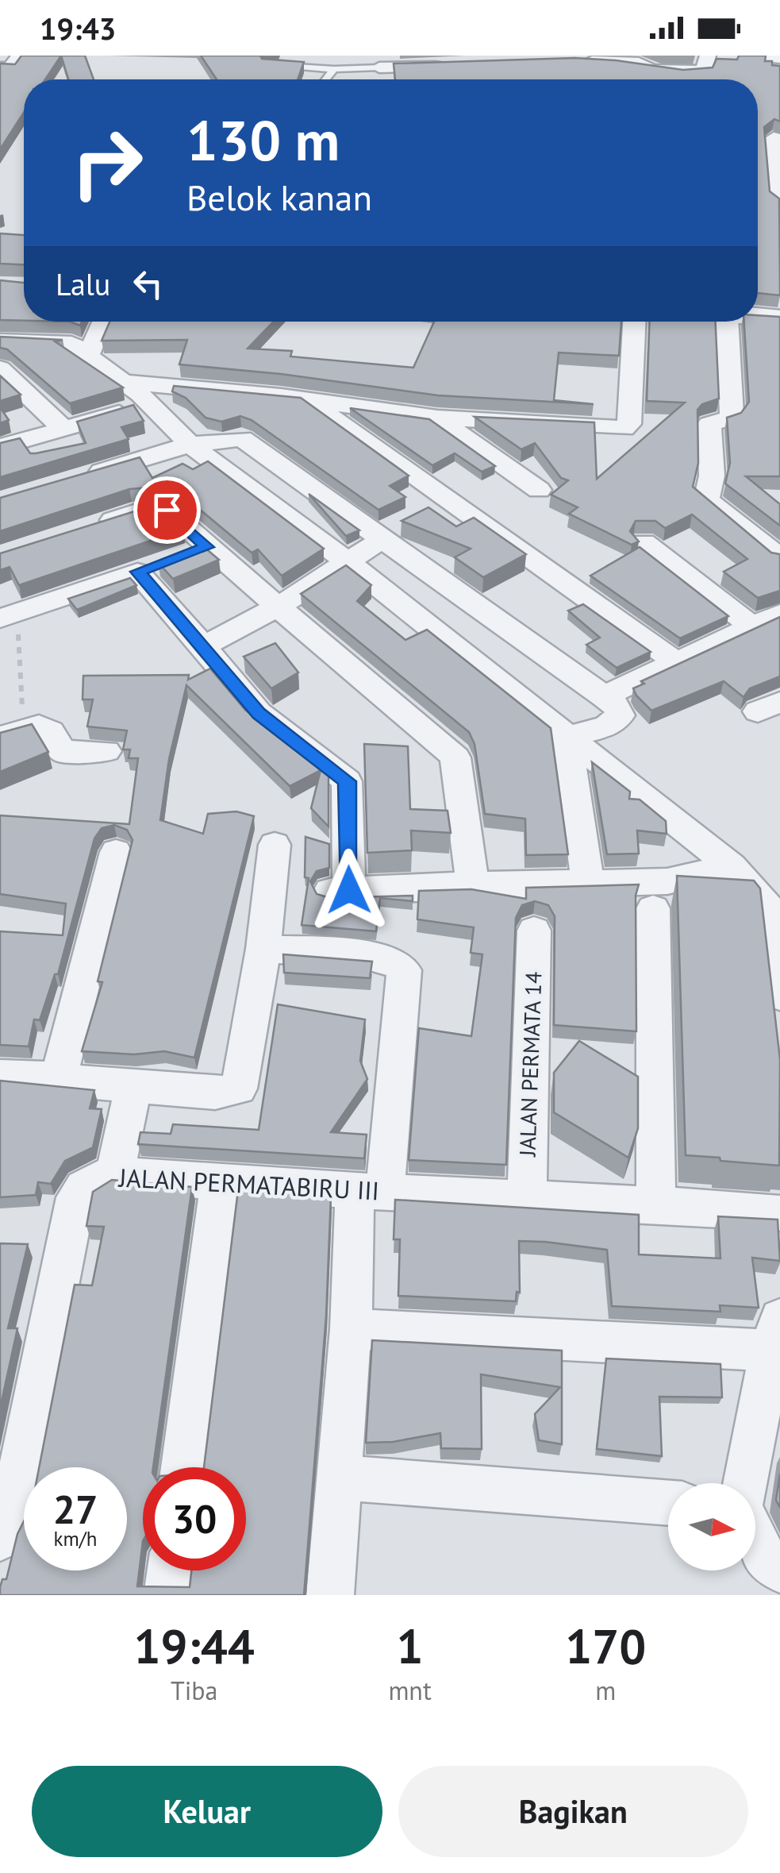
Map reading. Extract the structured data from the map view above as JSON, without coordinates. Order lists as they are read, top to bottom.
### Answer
{
  "streets": {
    "street": ["JALAN PERMATA 14", "JALAN PERMATABIRU III"]
  },
  "crossings": [
    ["JALAN PERMATA 14", "JALAN PERMATABIRU III"]
  ],
  "north": "right",
  "page": {
    "status": "19:43",
    "turn": ["130 m", "Belok kanan"],
    "then": "Lalu",
    "speed": "27 km/h",
    "limit": "30",
    "eta": [
      "19:44",
      "Tiba",
      "1",
      "mnt",
      "170",
      "m"
    ],
    "buttons": ["Keluar", "Bagikan"]
  }
}
